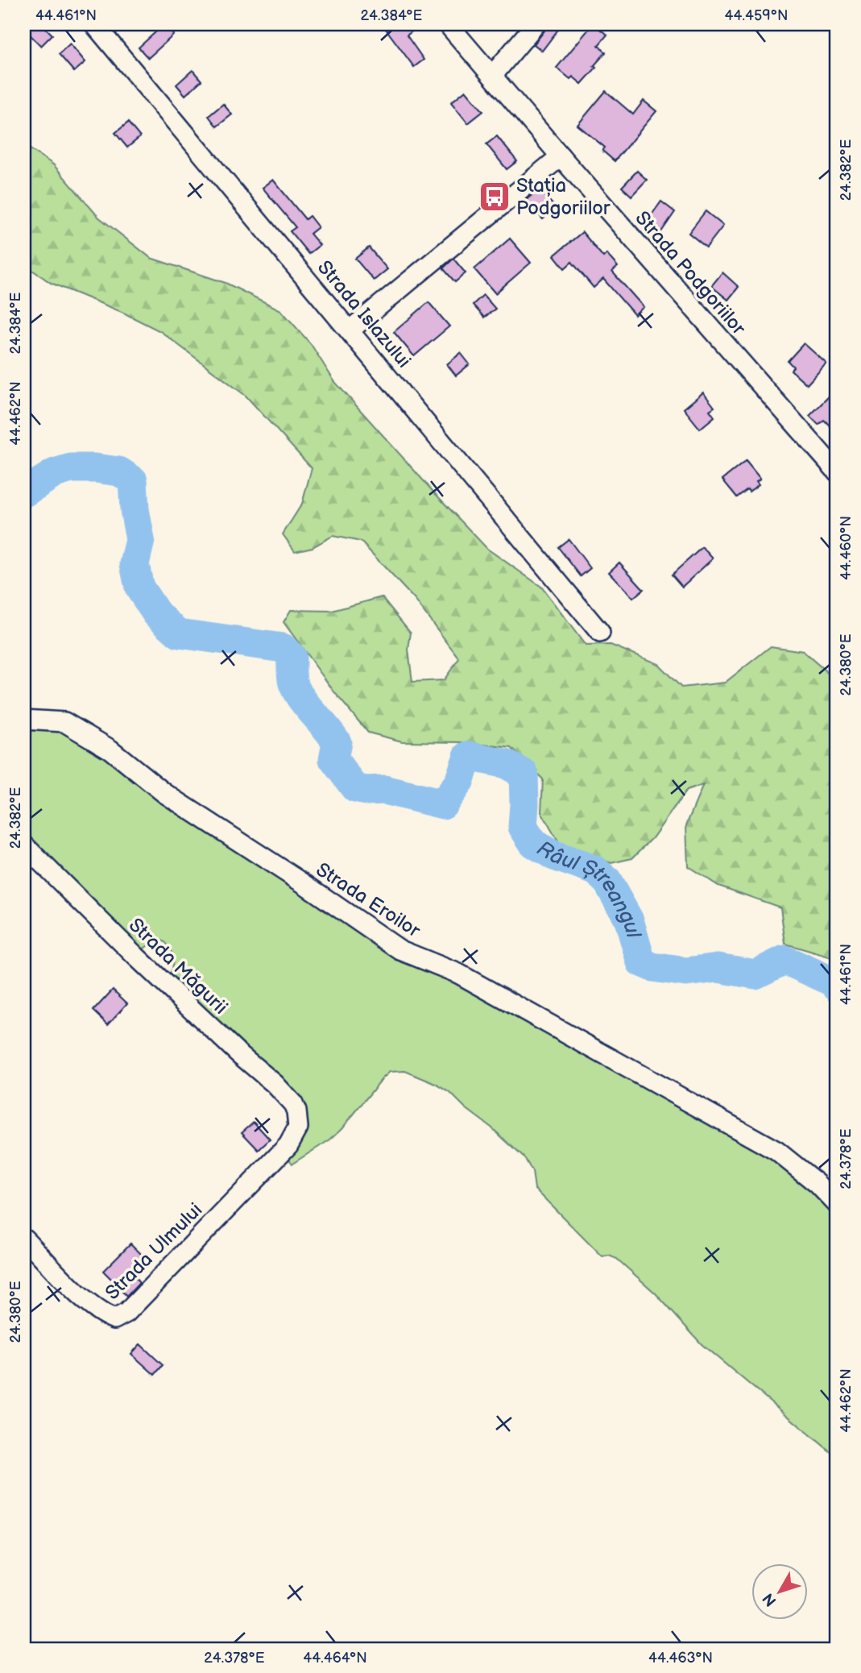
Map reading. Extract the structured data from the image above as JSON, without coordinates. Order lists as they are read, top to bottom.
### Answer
{
  "streets": {
    "street": [
      "Strada Podgoriilor",
      "Strada Islazului",
      "Strada Eroilor",
      "Strada Măgurii",
      "Strada Ulmului"
    ]
  },
  "crossings": [
    ["Strada Măgurii", "Strada Ulmului"]
  ],
  "water": ["Râul Ștreangul"],
  "places": {
    "bus stop": ["Stația Podgoriilor"]
  },
  "north": "bottom left",
  "coordinates": [
    "44.461°N",
    "24.384°E",
    "44.459°N",
    "24.382°E",
    "44.462°N",
    "44.460°N",
    "24.380°E",
    "24.378°E",
    "44.464°N",
    "44.463°N"
  ]
}
